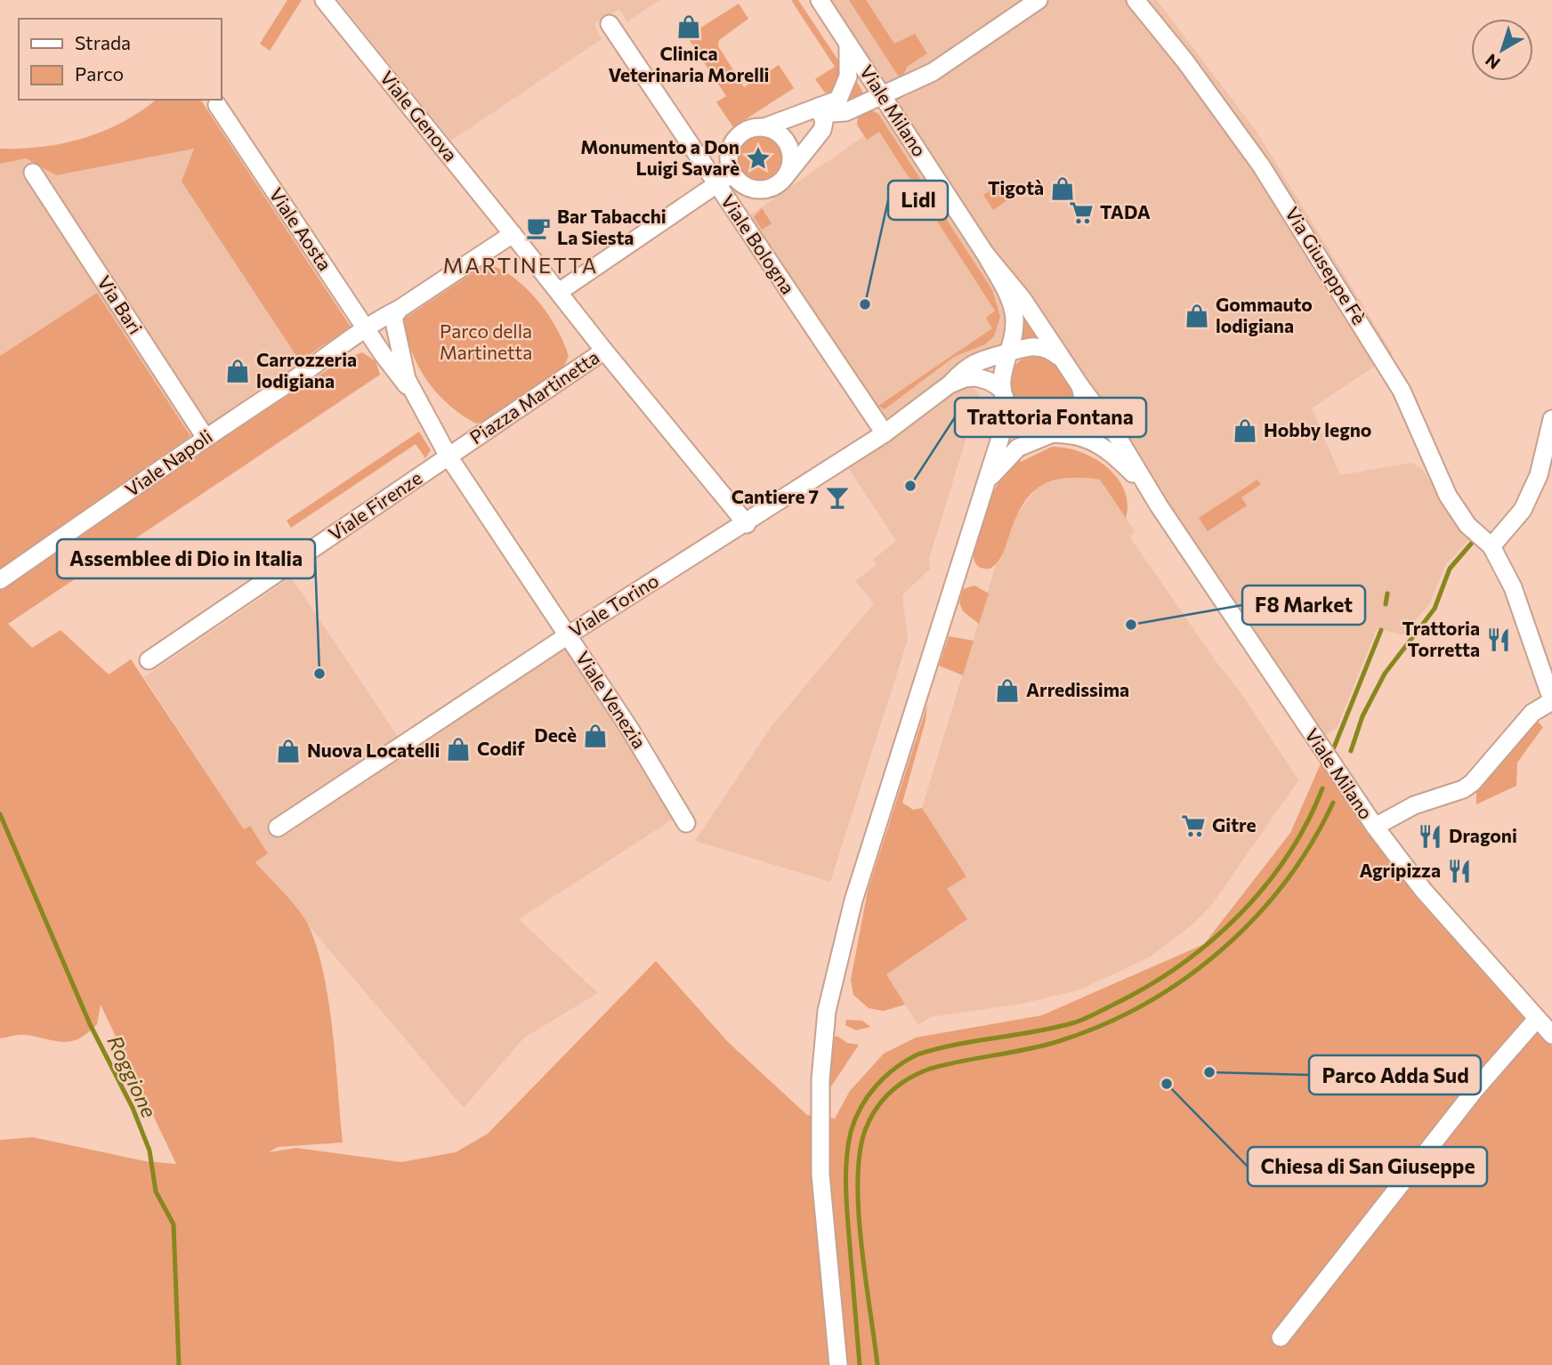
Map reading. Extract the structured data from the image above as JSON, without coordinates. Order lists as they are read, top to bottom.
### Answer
{
  "streets": {
    "street": [
      "Viale Milano",
      "Viale Genova",
      "Viale Aosta",
      "Viale Bologna",
      "Via Giuseppe Fè",
      "Via Bari",
      "Piazza Martinetta",
      "Viale Napoli",
      "Viale Firenze",
      "Viale Torino",
      "Viale Venezia"
    ]
  },
  "crossings": [
    ["Viale Milano", "Viale Torino"],
    ["Viale Genova", "Piazza Martinetta"],
    ["Viale Aosta", "Viale Napoli"],
    ["Viale Bologna", "Viale Torino"],
    ["Via Bari", "Viale Napoli"],
    ["Piazza Martinetta", "Viale Firenze"],
    ["Piazza Martinetta", "Viale Venezia"],
    ["Viale Firenze", "Viale Venezia"],
    ["Viale Torino", "Viale Venezia"]
  ],
  "districts": ["MARTINETTA"],
  "water": ["Roggione"],
  "parks": ["Parco della Martinetta"],
  "places": {
    "shop": [
      "Clinica Veterinaria Morelli",
      "Tigotà",
      "Gommauto lodigiana",
      "Carrozzeria lodigiana",
      "Hobby legno",
      "Arredissima",
      "Decè",
      "Codif",
      "Nuova Locatelli"
    ],
    "place": ["Monumento a Don Luigi Savarè"],
    "supermarket": ["TADA", "Gitre"],
    "cafe": ["Bar Tabacchi La Siesta"],
    "other": [
      "Lidl",
      "Trattoria Fontana",
      "F8 Market",
      "Assemblee di Dio in Italia",
      "Parco Adda Sud",
      "Chiesa di San Giuseppe"
    ],
    "bar": ["Cantiere 7"],
    "restaurant": ["Trattoria Torretta", "Dragoni", "Agripizza"]
  },
  "legend": ["Strada", "Parco"],
  "north": "bottom left"
}
